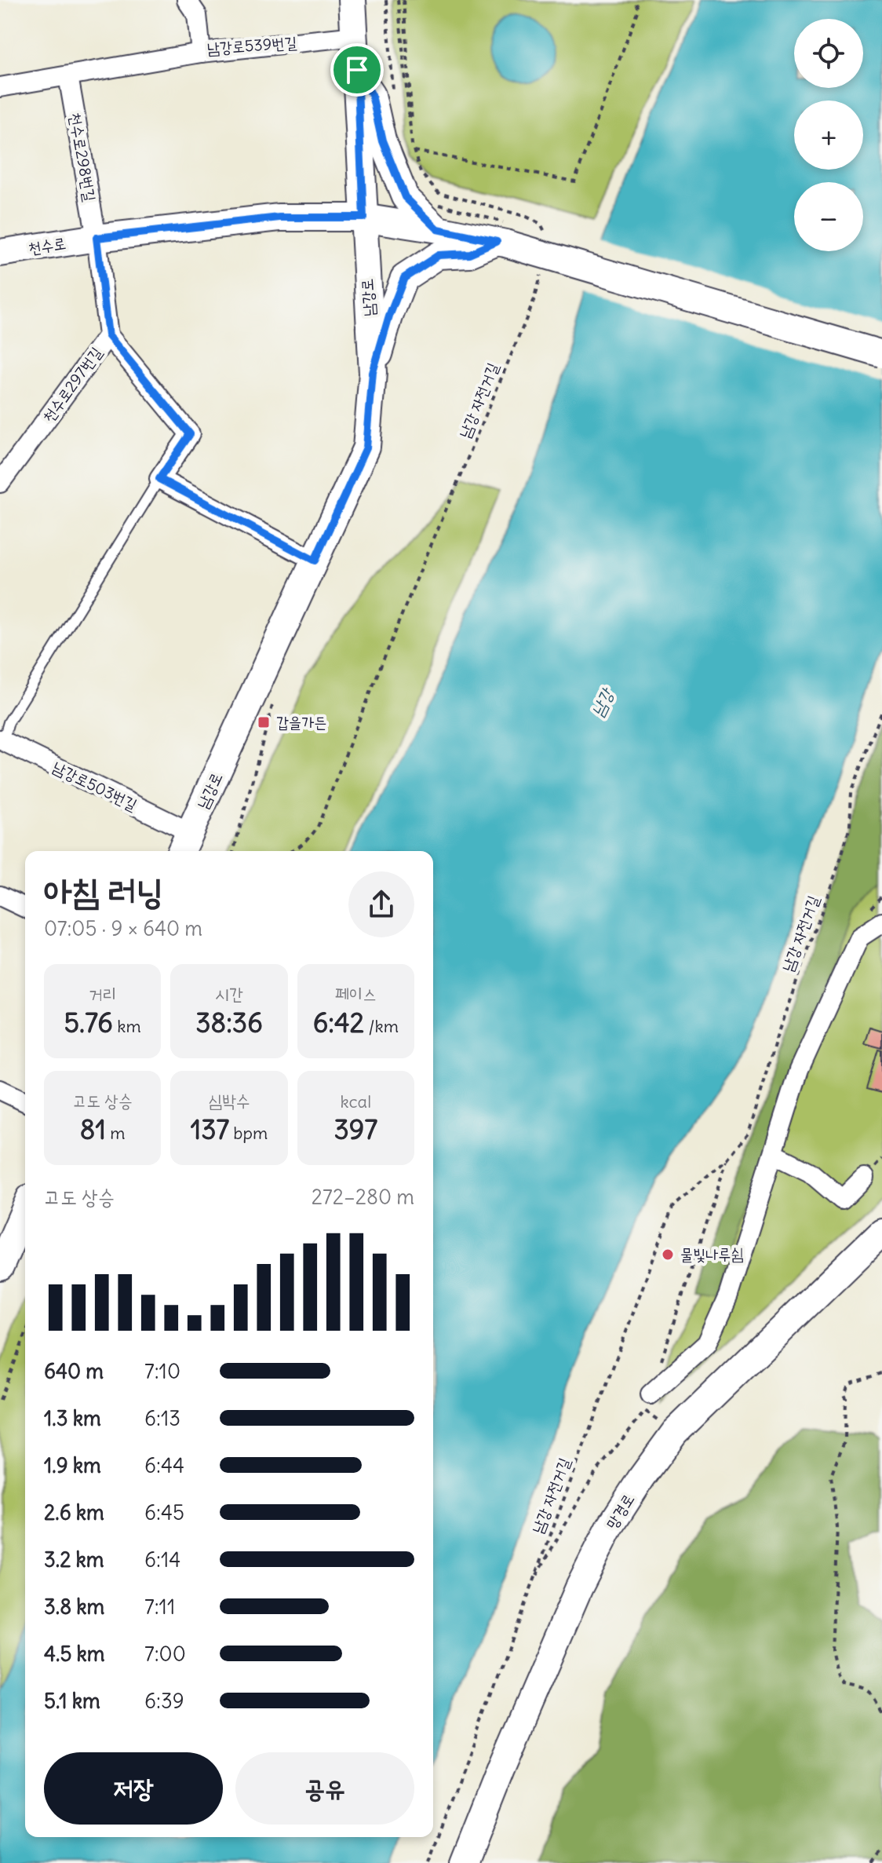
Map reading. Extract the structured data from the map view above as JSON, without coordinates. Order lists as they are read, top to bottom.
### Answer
{
  "streets": {
    "street": [
      "남강로539번길",
      "천수로298번길",
      "천수로",
      "남강로",
      "천수로297번길",
      "남강로503번길",
      "망경로"
    ],
    "path": ["남강 자전거길"]
  },
  "crossings": [
    ["남강로539번길", "남강로"],
    ["천수로298번길", "천수로"],
    ["천수로298번길", "천수로297번길"],
    ["천수로", "남강로"],
    ["천수로", "천수로297번길"],
    ["남강로", "남강로503번길"]
  ],
  "water": ["남강"],
  "places": {
    "transit": ["갑을가든"],
    "other": ["물빛나루쉼"]
  },
  "page": {
    "map_buttons": ["+", "−"],
    "heading": ["아침 러닝", "07:05 · 9 × 640 m"],
    "stats": [
      ["거리", "5.76 km"],
      ["시간", "38:36"],
      ["페이스", "6:42 /km"],
      ["고도 상승", "81 m"],
      ["심박수", "137 bpm"],
      ["kcal", "397"]
    ],
    "chart": ["고도 상승", "272–280 m"],
    "list": [
      {
        "name": "640 m",
        "note": "7:10"
      },
      {
        "name": "1.3 km",
        "note": "6:13"
      },
      {
        "name": "1.9 km",
        "note": "6:44"
      },
      {
        "name": "2.6 km",
        "note": "6:45"
      },
      {
        "name": "3.2 km",
        "note": "6:14"
      },
      {
        "name": "3.8 km",
        "note": "7:11"
      },
      {
        "name": "4.5 km",
        "note": "7:00"
      },
      {
        "name": "5.1 km",
        "note": "6:39"
      }
    ],
    "buttons": ["저장", "공유"]
  }
}
